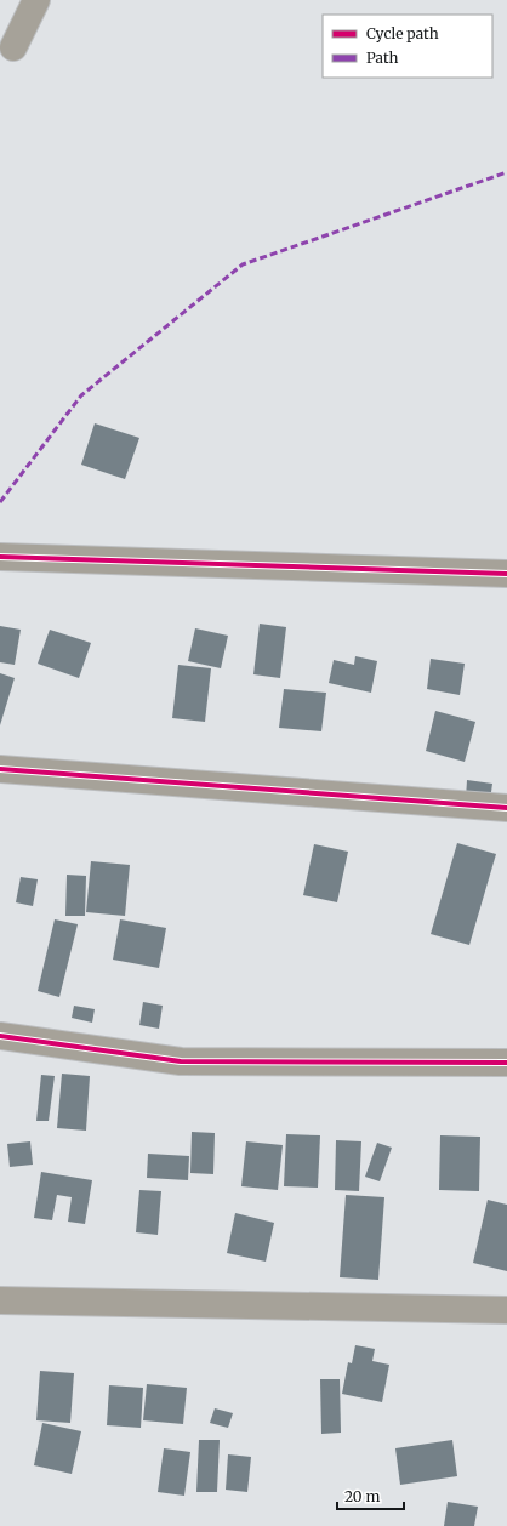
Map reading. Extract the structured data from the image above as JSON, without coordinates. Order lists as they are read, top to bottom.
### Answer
{
  "legend": ["Cycle path", "Path"],
  "scale_bar": "20 m"
}
